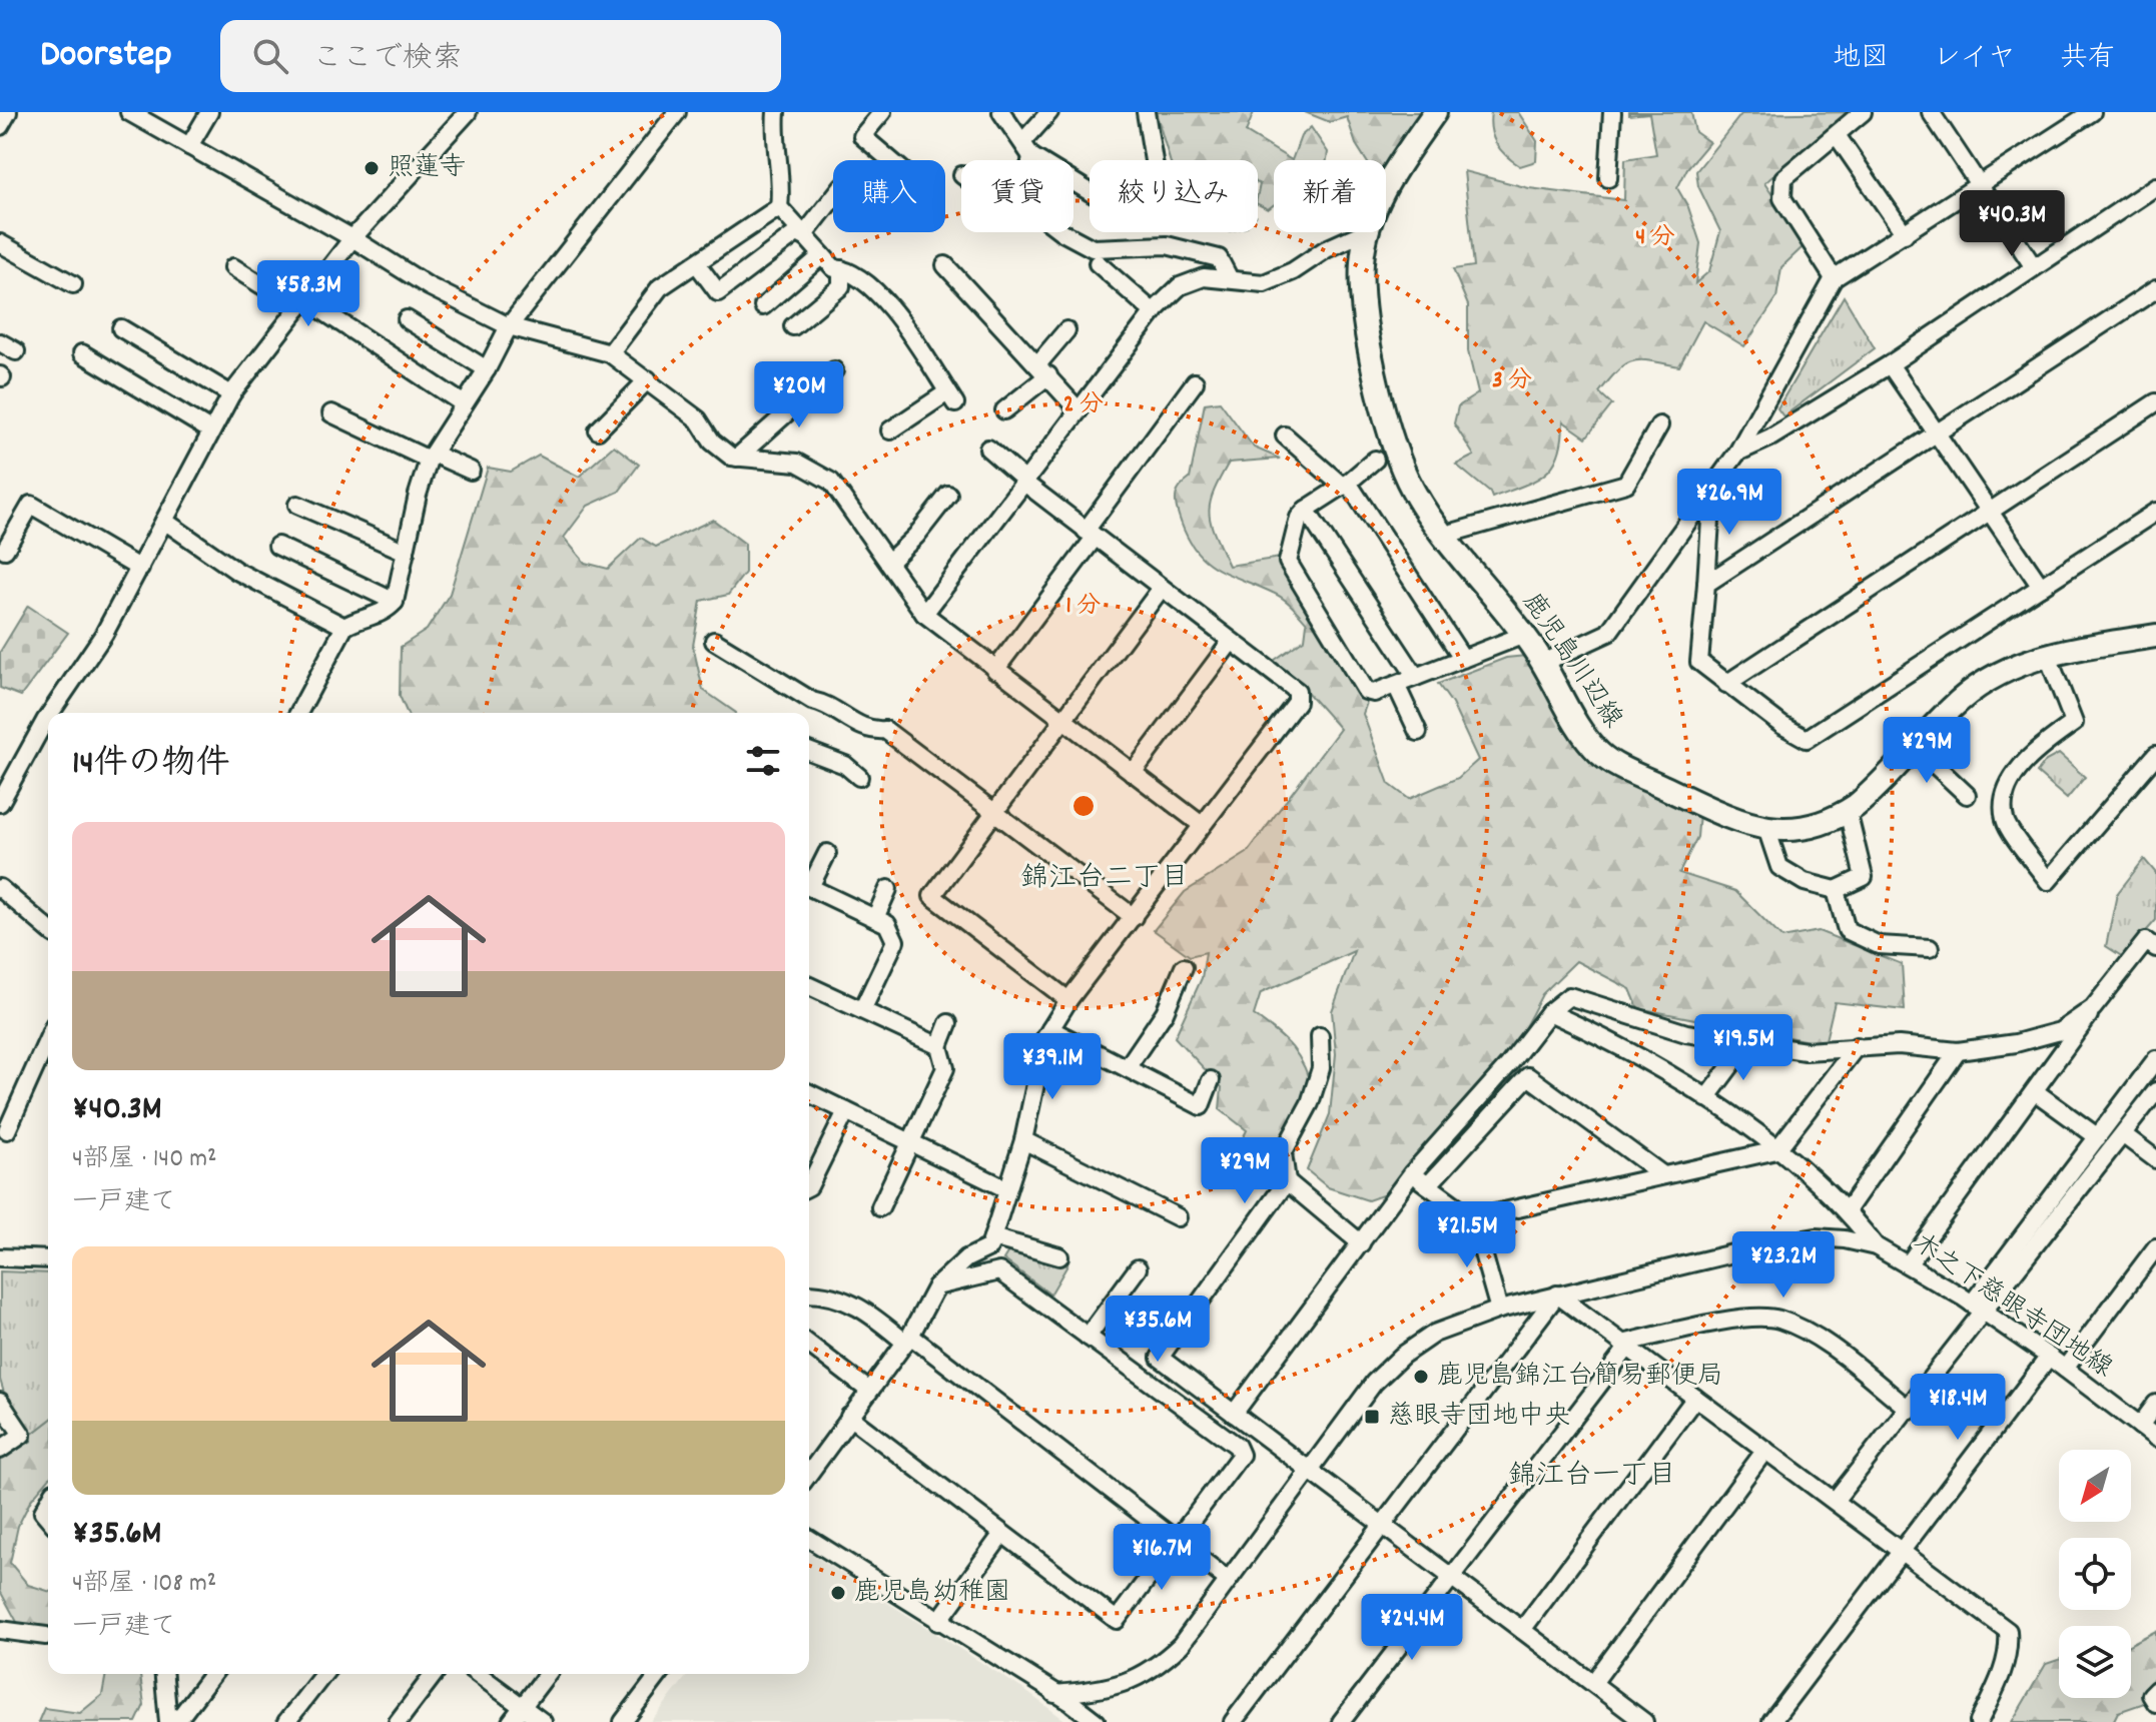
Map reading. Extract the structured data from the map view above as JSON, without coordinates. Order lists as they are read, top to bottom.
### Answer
{
  "streets": {
    "main road": ["鹿児島川辺線"],
    "street": ["木之下慈眼寺団地線"]
  },
  "districts": ["錦江台二丁目", "錦江台一丁目"],
  "places": {
    "other": ["照蓮寺", "鹿児島錦江台簡易郵便局", "鹿児島幼稚園"],
    "transit": ["慈眼寺団地中央"]
  },
  "north": "bottom left",
  "page": {
    "header": "Doorstep",
    "search": "ここで検索",
    "nav": ["地図", "レイヤ", "共有"],
    "chip": [
      "購入",
      "賃貸",
      "絞り込み",
      "新着"
    ],
    "price": [
      "¥40.3M",
      "¥58.3M",
      "¥20M",
      "¥26.9M",
      "¥29M",
      "¥19.5M",
      "¥39.1M",
      "¥29M",
      "¥21.5M",
      "¥23.2M",
      "¥35.6M",
      "¥18.4M",
      "¥16.7M",
      "¥24.4M"
    ],
    "heading": "14件の物件",
    "list": [
      {
        "name": "¥40.3M",
        "note": "4部屋 · 140 m² · 一戸建て"
      },
      {
        "name": "¥35.6M",
        "note": "4部屋 · 108 m² · 一戸建て"
      }
    ]
  },
  "rings": [
    "4 分",
    "3 分",
    "2 分",
    "1 分"
  ]
}
